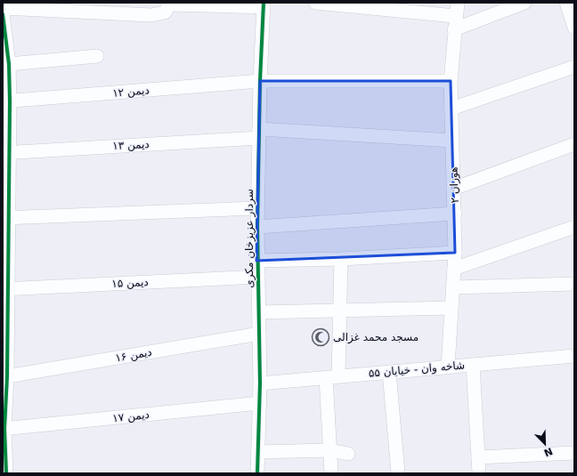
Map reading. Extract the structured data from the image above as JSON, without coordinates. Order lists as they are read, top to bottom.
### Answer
{
  "streets": {
    "street": [
      "دیمن ۱۲",
      "دیمن ۱۳",
      "هوزان ۲",
      "سردار عزیزخان مکری",
      "دیمن ۱۵",
      "دیمن ۱۶",
      "شاخه وان - خیابان ۵۵",
      "دیمن ۱۷"
    ]
  },
  "crossings": [
    ["دیمن ۱۲", "هوزان ۲"],
    ["دیمن ۱۲", "سردار عزیزخان مکری"],
    ["دیمن ۱۳", "هوزان ۲"],
    ["دیمن ۱۳", "سردار عزیزخان مکری"],
    ["هوزان ۲", "شاخه وان - خیابان ۵۵"],
    ["سردار عزیزخان مکری", "دیمن ۱۵"],
    ["سردار عزیزخان مکری", "دیمن ۱۶"],
    ["سردار عزیزخان مکری", "شاخه وان - خیابان ۵۵"],
    ["سردار عزیزخان مکری", "دیمن ۱۷"]
  ],
  "places": {
    "mosque": ["مسجد محمد غزالی"]
  },
  "north": "bottom right"
}
